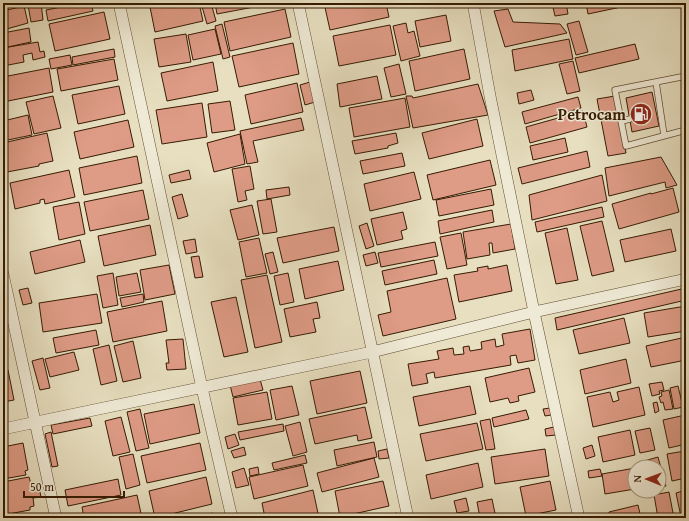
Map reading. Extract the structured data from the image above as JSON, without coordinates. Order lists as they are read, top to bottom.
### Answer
{
  "places": {
    "fuel station": ["Petrocam"]
  },
  "scale_bar": "50 m",
  "north": "left"
}
